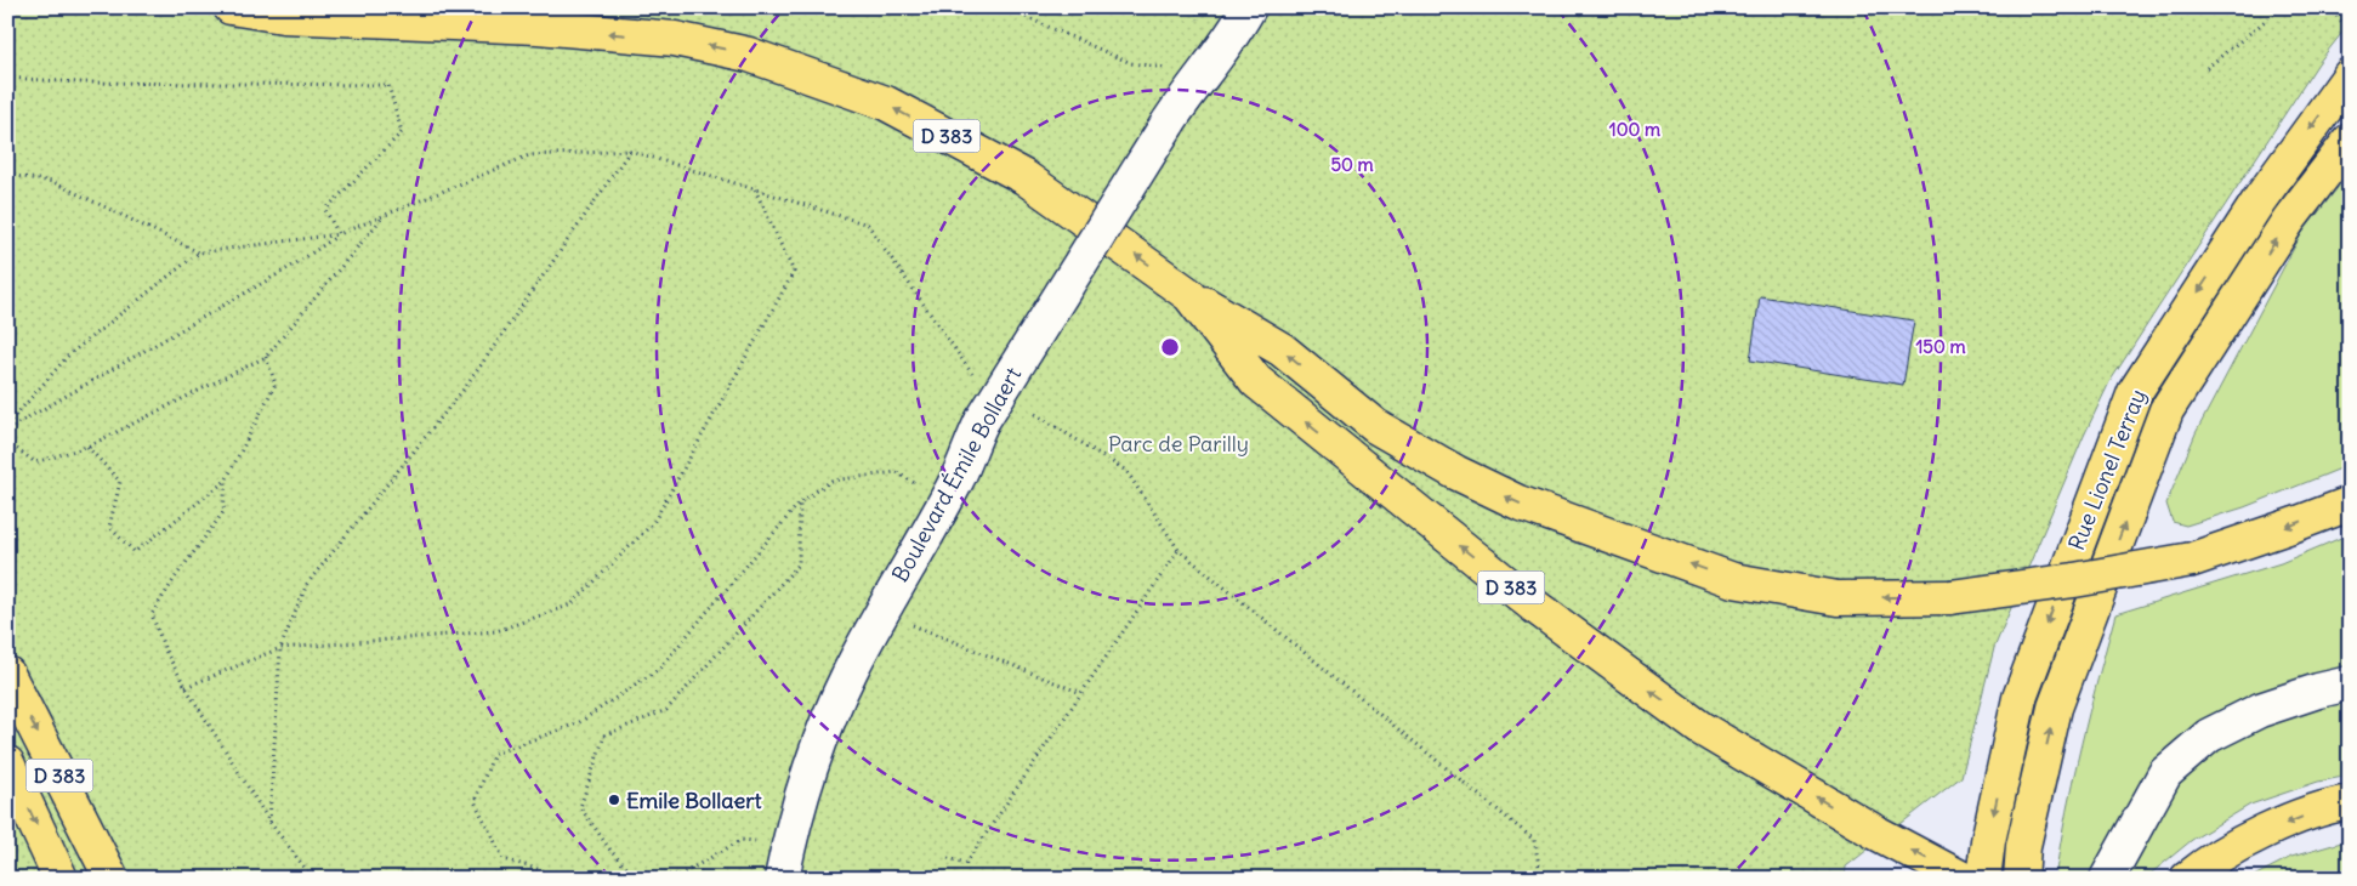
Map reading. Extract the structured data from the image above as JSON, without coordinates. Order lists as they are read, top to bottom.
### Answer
{
  "streets": {
    "main road": ["D 383", "Rue Lionel Terray"],
    "lane": ["Boulevard Émile Bollaert"]
  },
  "parks": ["Parc de Parilly"],
  "places": ["Emile Bollaert"],
  "rings": ["100 m", "50 m", "150 m"]
}
